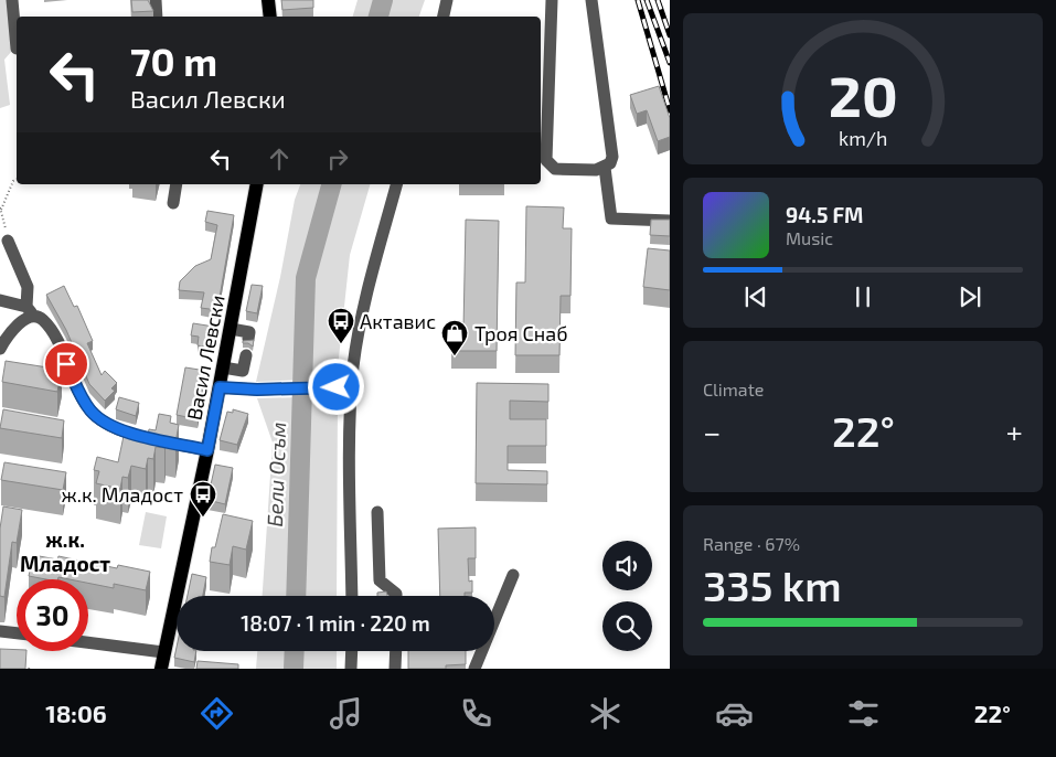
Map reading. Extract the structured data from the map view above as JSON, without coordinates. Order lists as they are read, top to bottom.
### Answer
{
  "streets": {
    "main road": ["Васил Левски"]
  },
  "districts": ["ж.к. Младост"],
  "water": ["Бели Осъм"],
  "places": {
    "bus stop": ["Актавис", "ж.к. Младост"],
    "shop": ["Троя Снаб"]
  },
  "page": {
    "turn": ["70 m", "Васил Левски"],
    "song": ["94.5 FM", "Music"],
    "tile": [
      "Climate",
      ["Range · 67%", "335 km"]
    ],
    "heat": ["−", "22°", "+"],
    "limit": "30",
    "trip": "18:07 · 1 min · 220 m",
    "tabs": ["18:06", "22°"],
    "gauge": ["20", "km/h"]
  }
}
